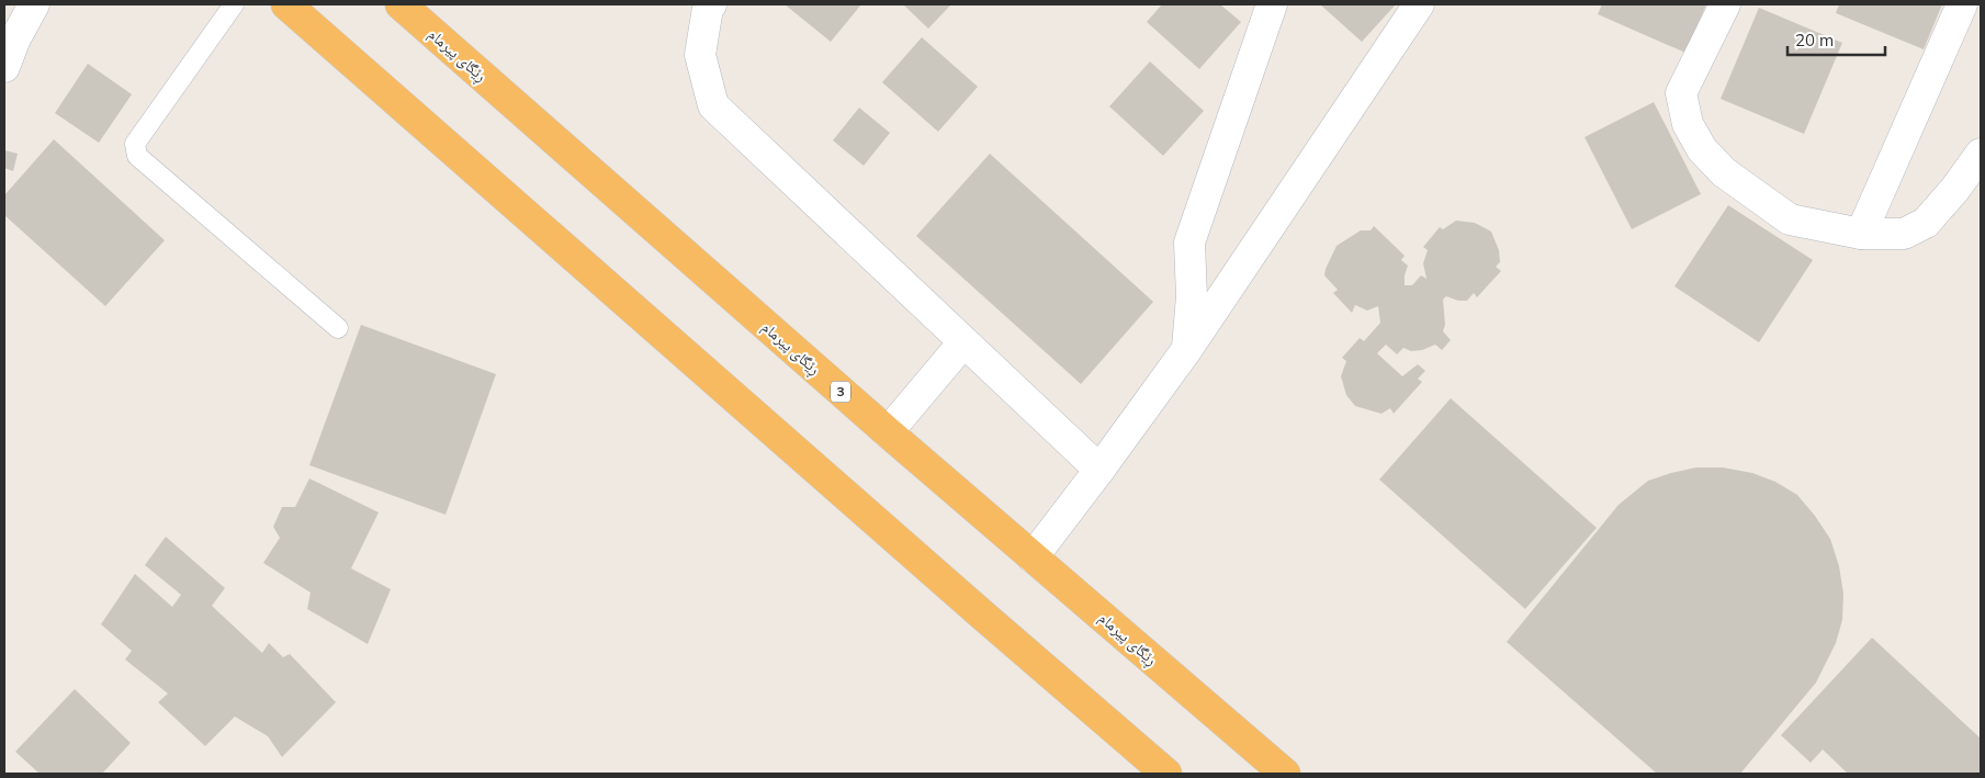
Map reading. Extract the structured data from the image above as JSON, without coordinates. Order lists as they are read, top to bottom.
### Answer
{
  "streets": {
    "highway": ["ڕێگای پیرمام", "3"]
  },
  "scale_bar": "20 m"
}
